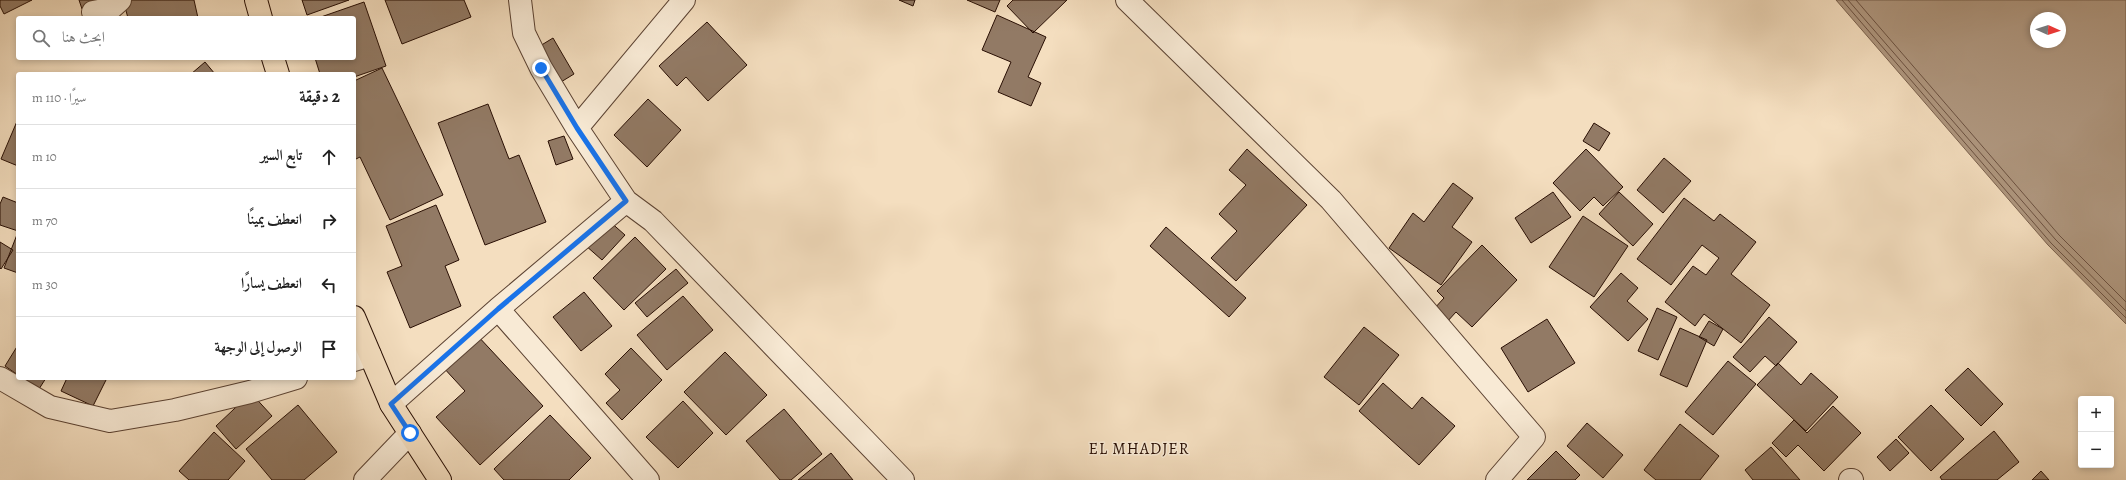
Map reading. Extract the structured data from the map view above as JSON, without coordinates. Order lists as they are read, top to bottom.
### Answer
{
  "districts": ["EL MHADJER"],
  "north": "right",
  "page": {
    "search": "ابحث هنا",
    "heading": ["2 دقيقة", "سيرًا · 110 m"],
    "list": [
      ["تابع السير", "10 m"],
      ["انعطف يمينًا", "70 m"],
      ["انعطف يسارًا", "30 m"],
      "الوصول إلى الوجهة"
    ],
    "map_buttons": ["+", "−"]
  }
}
